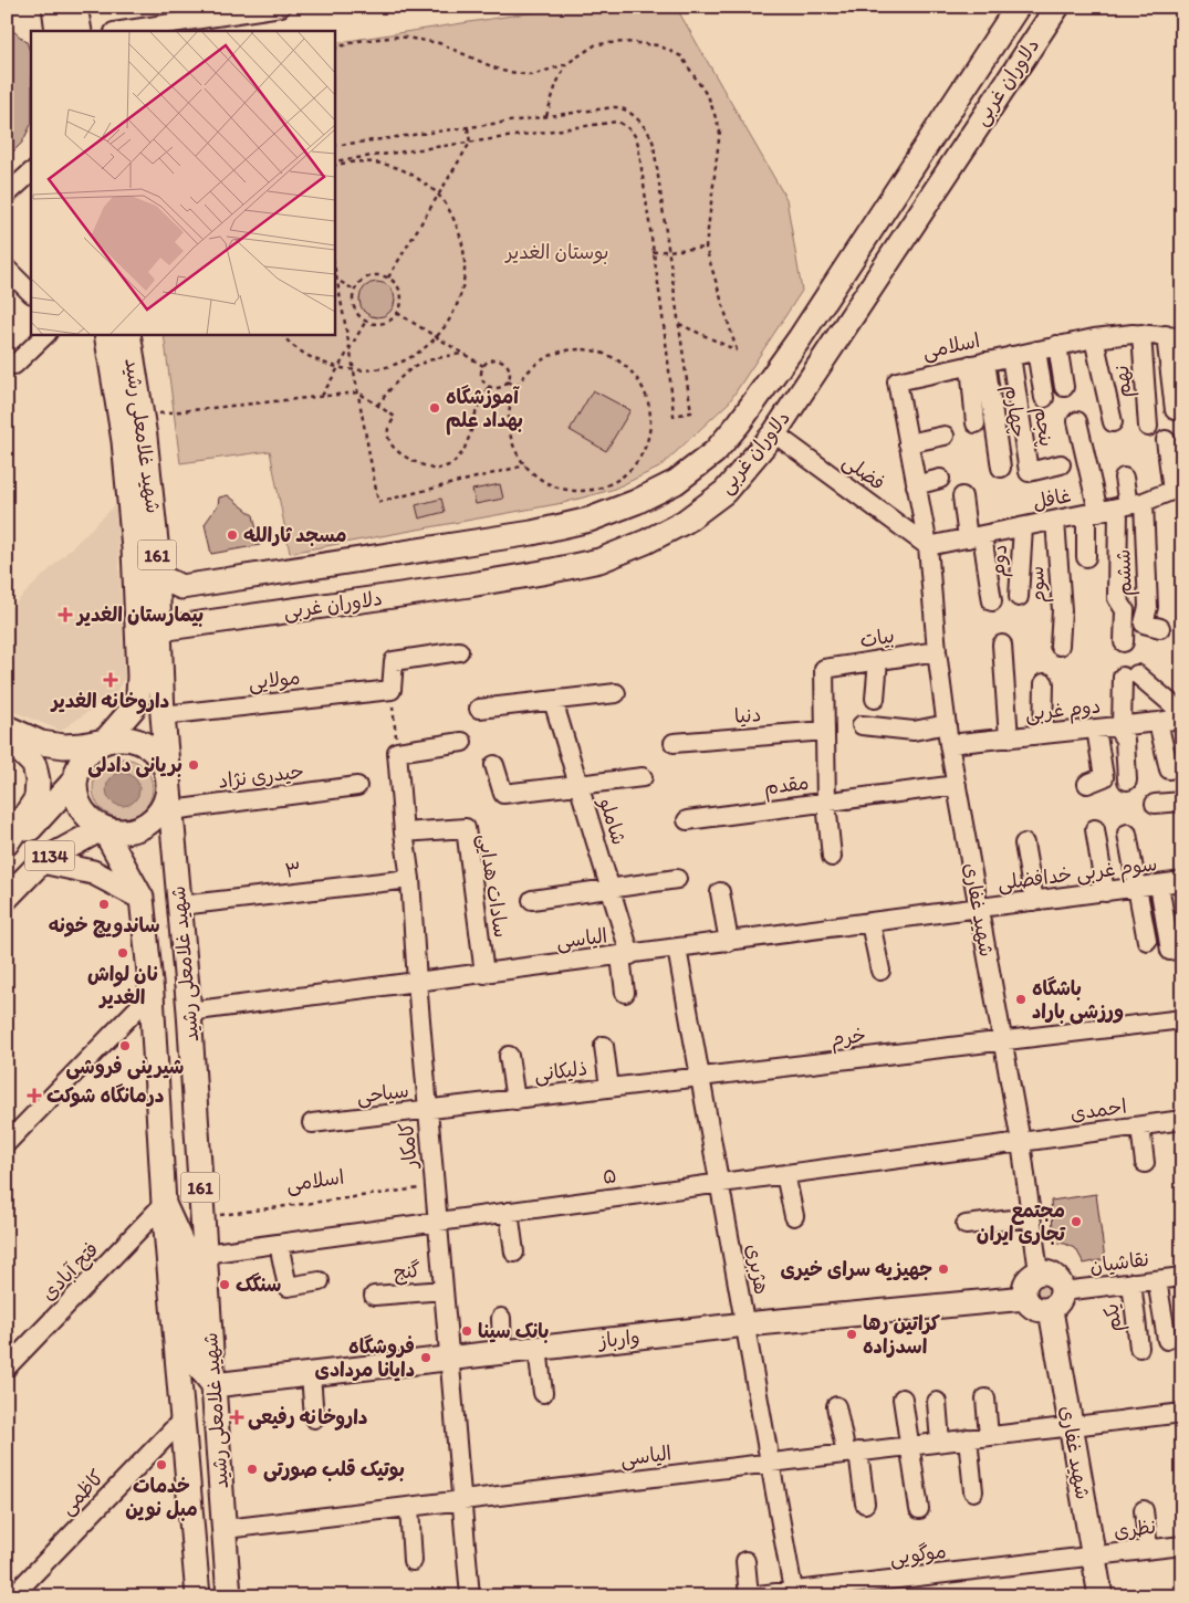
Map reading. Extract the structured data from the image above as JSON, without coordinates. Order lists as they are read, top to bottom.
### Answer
{
  "streets": {
    "main road": [
      "دلاوران غربی",
      "شهید غلامعلی رشید",
      "161",
      "1134",
      "شهید غفاری",
      "وارباز"
    ],
    "street": [
      "اسلامی",
      "نهم",
      "چهارم",
      "پنجم",
      "فضلی",
      "غافل",
      "دوم",
      "ششم",
      "سوم",
      "بیات",
      "مولایی",
      "دوم غربی",
      "دنیا",
      "حیدری نژاد",
      "مقدم",
      "شاملو",
      "۳",
      "سوم غربی خدافضلی",
      "سادات هدایی",
      "الیاسی",
      "خرم",
      "ذلیکانی",
      "سیاحی",
      "احمدی",
      "کامکار",
      "۵",
      "نقاشیان",
      "هژبری",
      "فتح آبادی",
      "گنج",
      "یکم",
      "کاظمی",
      "نظری",
      "موگویی"
    ]
  },
  "crossings": [
    ["دلاوران غربی", "شهید غلامعلی رشید"],
    ["دلاوران غربی", "فضلی"],
    ["اسلامی", "نهم"],
    ["اسلامی", "چهارم"],
    ["اسلامی", "پنجم"],
    ["اسلامی", "شهید غلامعلی رشید"],
    ["اسلامی", "فضلی"],
    ["اسلامی", "غافل"],
    ["اسلامی", "شهید غفاری"],
    ["اسلامی", "کامکار"],
    ["شهید غلامعلی رشید", "مولایی"],
    ["شهید غلامعلی رشید", "حیدری نژاد"],
    ["شهید غلامعلی رشید", "1134"],
    ["شهید غلامعلی رشید", "۳"],
    ["شهید غلامعلی رشید", "الیاسی"],
    ["شهید غلامعلی رشید", "۵"],
    ["شهید غلامعلی رشید", "فتح آبادی"],
    ["شهید غلامعلی رشید", "وارباز"],
    ["شهید غلامعلی رشید", "کاظمی"],
    ["فضلی", "غافل"],
    ["فضلی", "شهید غفاری"],
    ["غافل", "دوم"],
    ["غافل", "ششم"],
    ["غافل", "سوم"],
    ["غافل", "شهید غفاری"],
    ["بیات", "مقدم"],
    ["بیات", "شهید غفاری"],
    ["دوم غربی", "شهید غفاری"],
    ["دنیا", "مقدم"],
    ["شاملو", "الیاسی"],
    ["۳", "کامکار"],
    ["سوم غربی خدافضلی", "شهید غفاری"],
    ["سوم غربی خدافضلی", "الیاسی"],
    ["سادات هدایی", "الیاسی"],
    ["سادات هدایی", "کامکار"],
    ["شهید غفاری", "الیاسی"],
    ["شهید غفاری", "خرم"],
    ["شهید غفاری", "احمدی"],
    ["شهید غفاری", "۵"],
    ["شهید غفاری", "نقاشیان"],
    ["شهید غفاری", "وارباز"],
    ["شهید غفاری", "نظری"],
    ["شهید غفاری", "موگویی"],
    ["الیاسی", "کامکار"],
    ["الیاسی", "هژبری"],
    ["خرم", "ذلیکانی"],
    ["خرم", "هژبری"],
    ["ذلیکانی", "سیاحی"],
    ["ذلیکانی", "کامکار"],
    ["ذلیکانی", "هژبری"],
    ["سیاحی", "کامکار"],
    ["احمدی", "۵"],
    ["کامکار", "۵"],
    ["کامکار", "گنج"],
    ["کامکار", "وارباز"],
    ["۵", "هژبری"],
    ["نقاشیان", "یکم"],
    ["نقاشیان", "وارباز"],
    ["هژبری", "وارباز"],
    ["هژبری", "موگویی"],
    ["نظری", "موگویی"]
  ],
  "parks": ["بوستان الغدیر"],
  "places": {
    "other": [
      "آموزشگاه بهداد علم",
      "مسجد ثارالله",
      "بریانی دادلی",
      "ساندویچ خونه",
      "نان لواش الغدیر",
      "باشگاه ورزشی باراد",
      "شیرینی فروشی",
      "مجتمع تجاری ایران",
      "جهیزیه سرای خیری",
      "سنگک",
      "بانک سینا",
      "کراتین رها اسدزاده",
      "فروشگاه دایانا مردادی",
      "خدمات مبل نوین",
      "بوتیک قلب صورتی"
    ],
    "health": [
      "بیمارستان الغدیر",
      "داروخانه الغدیر",
      "درمانگاه شوکت",
      "داروخانه رفیعی"
    ]
  }
}
